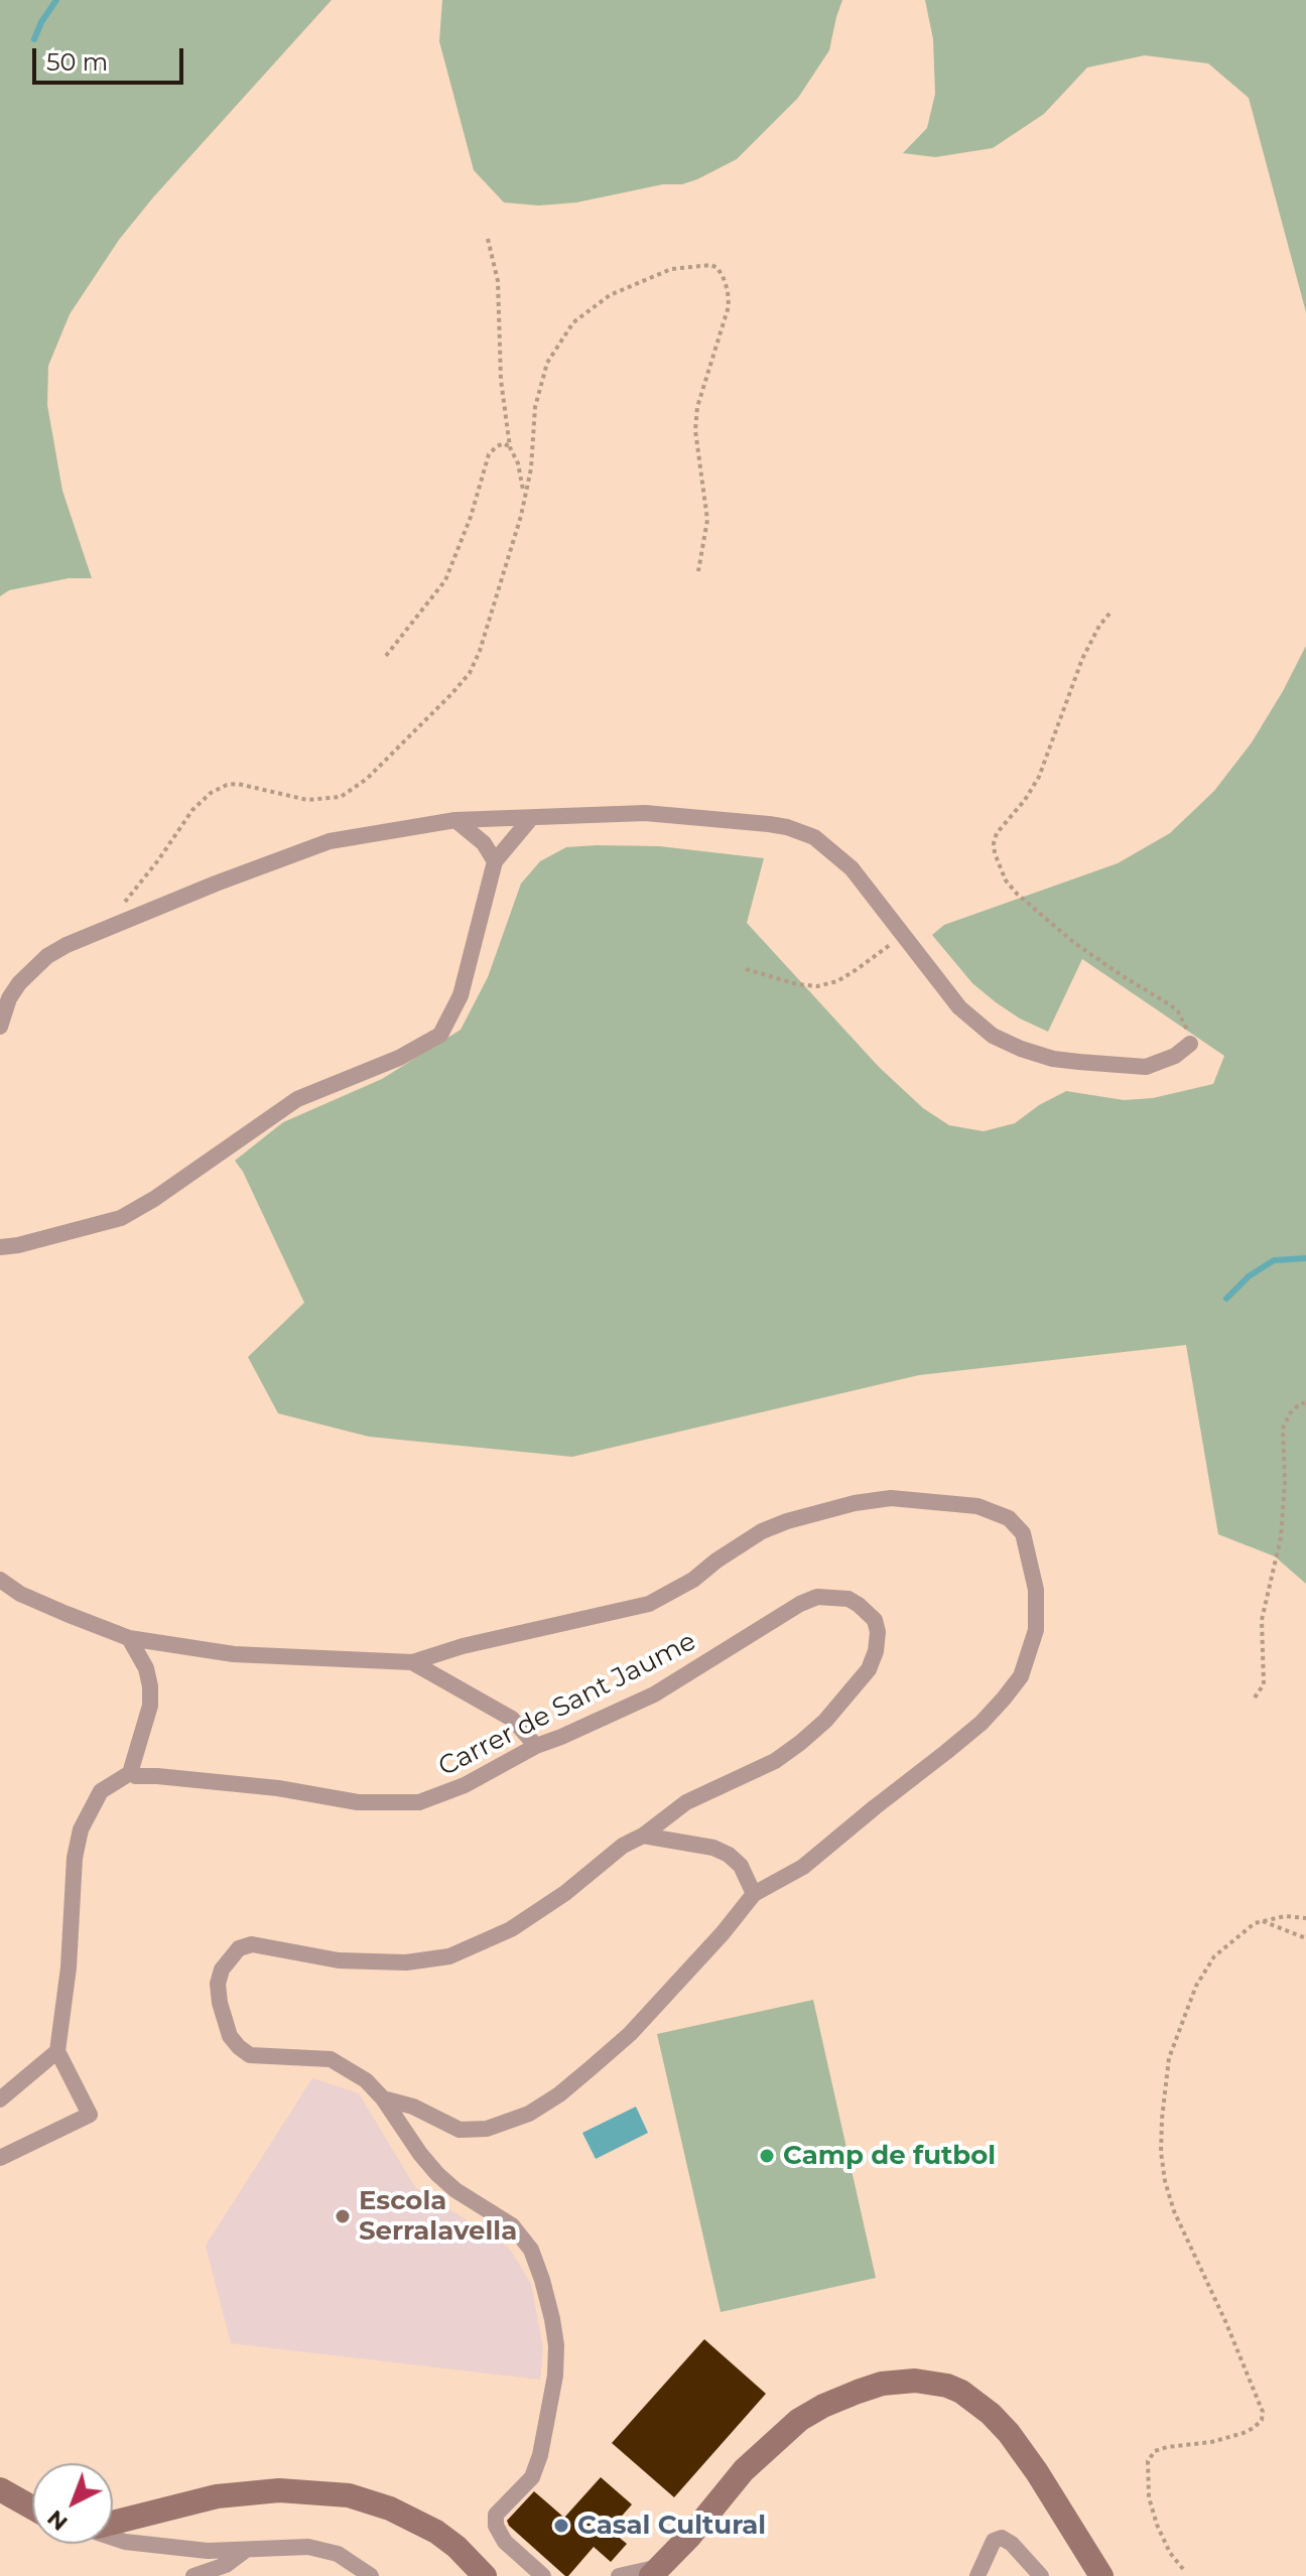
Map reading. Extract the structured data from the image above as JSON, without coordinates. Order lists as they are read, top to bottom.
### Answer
{
  "streets": {
    "street": ["Carrer de Sant Jaume"]
  },
  "places": ["Camp de futbol", "Escola Serralavella", "Casal Cultural"],
  "scale_bar": "50 m",
  "north": "bottom left"
}
